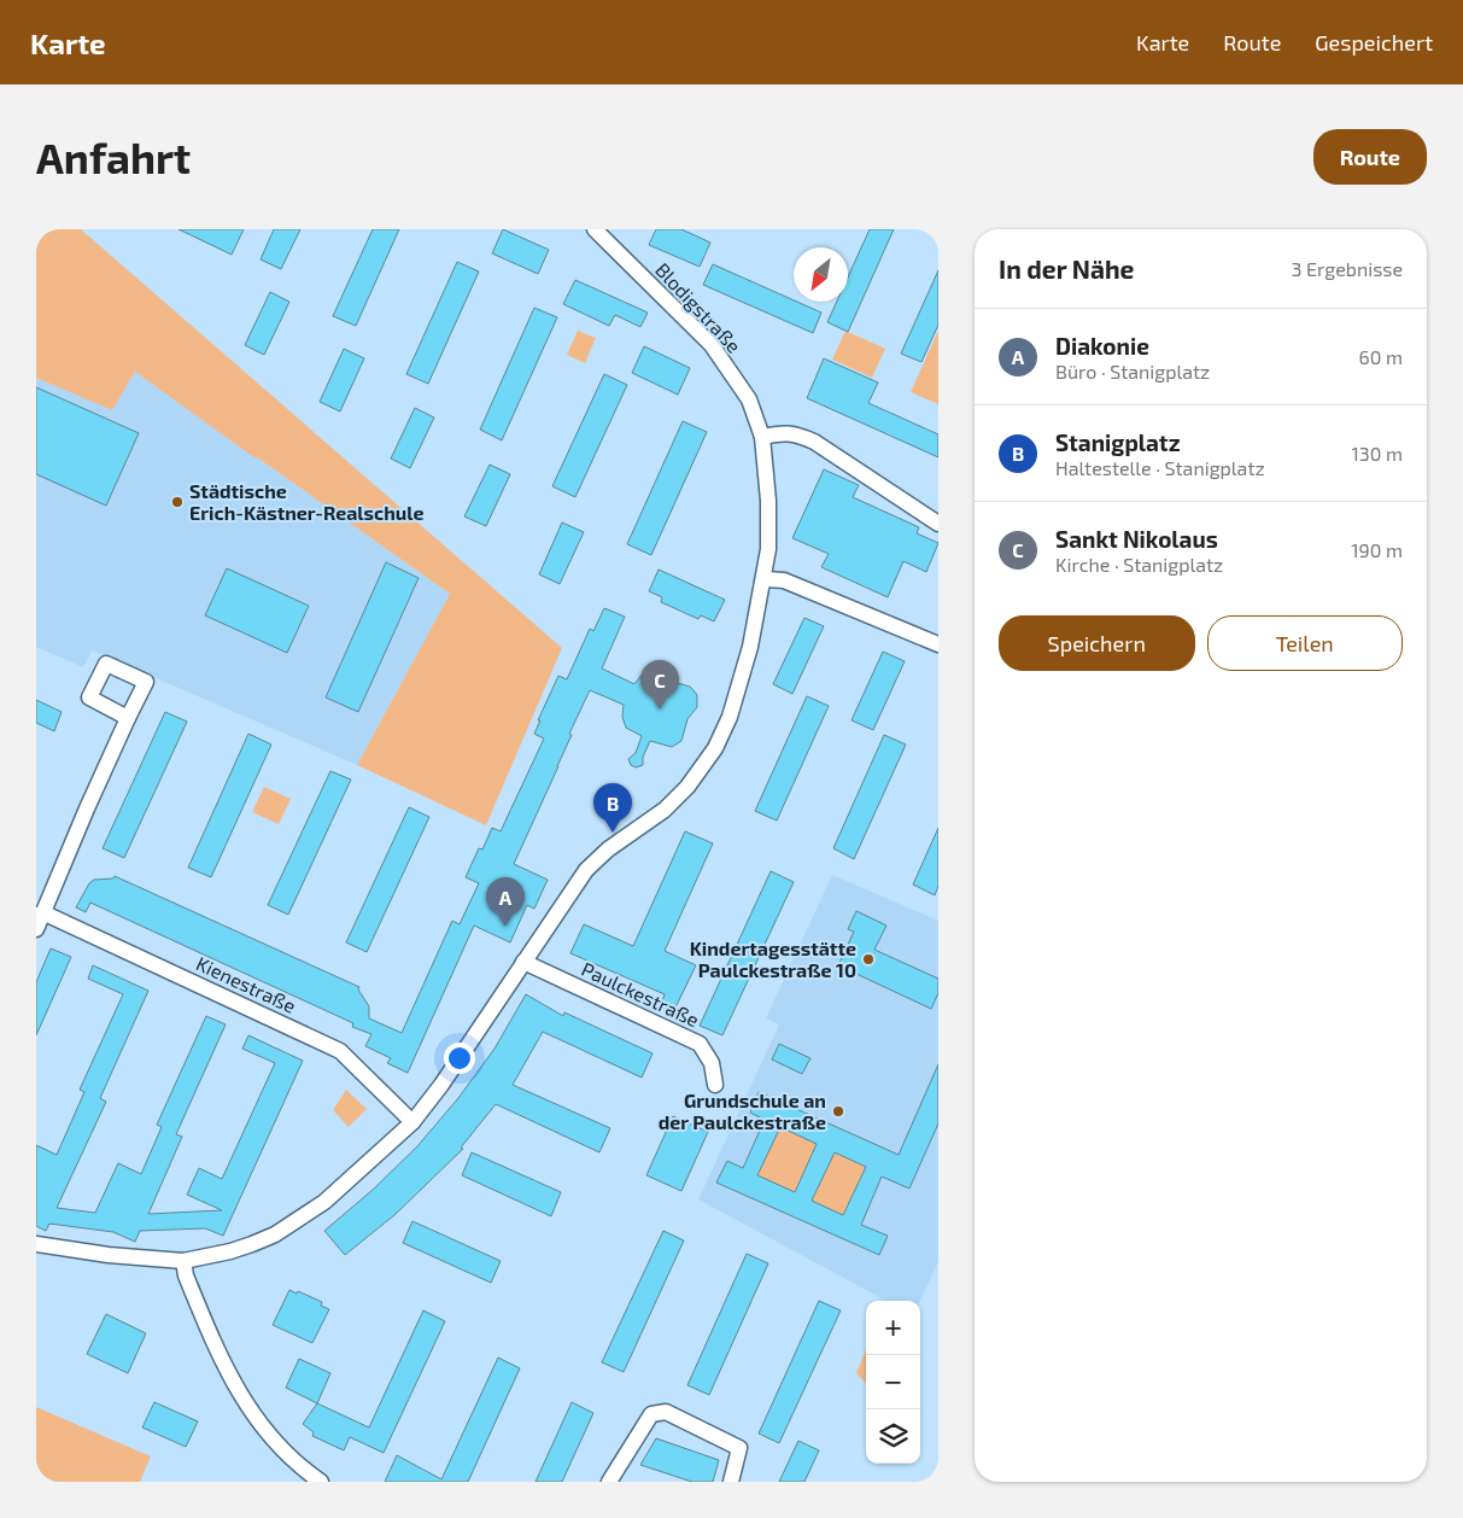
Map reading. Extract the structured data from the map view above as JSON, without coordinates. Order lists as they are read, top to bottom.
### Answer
{
  "streets": {
    "street": ["Blodigstraße", "Kienestraße", "Paulckestraße"]
  },
  "crossings": [
    ["Blodigstraße", "Kienestraße"],
    ["Blodigstraße", "Paulckestraße"]
  ],
  "places": ["Städtische Erich-Kästner-Realschule", "Kindertagesstätte Paulckestraße 10", "Grundschule an der Paulckestraße"],
  "north": "bottom left",
  "page": {
    "header": "Karte",
    "nav": ["Karte", "Route", "Gespeichert"],
    "buttons": [
      "Route",
      ["Speichern", "Teilen"]
    ],
    "title": "Anfahrt",
    "heading": ["In der Nähe", "3 Ergebnisse"],
    "list": [
      {
        "mark": "A",
        "name": "Diakonie",
        "note": "Büro · Stanigplatz",
        "value": "60 m"
      },
      {
        "mark": "B",
        "name": "Stanigplatz",
        "note": "Haltestelle · Stanigplatz",
        "value": "130 m"
      },
      {
        "mark": "C",
        "name": "Sankt Nikolaus",
        "note": "Kirche · Stanigplatz",
        "value": "190 m"
      }
    ],
    "pins": ["C", "B", "A"],
    "map_buttons": ["+", "−"]
  }
}
